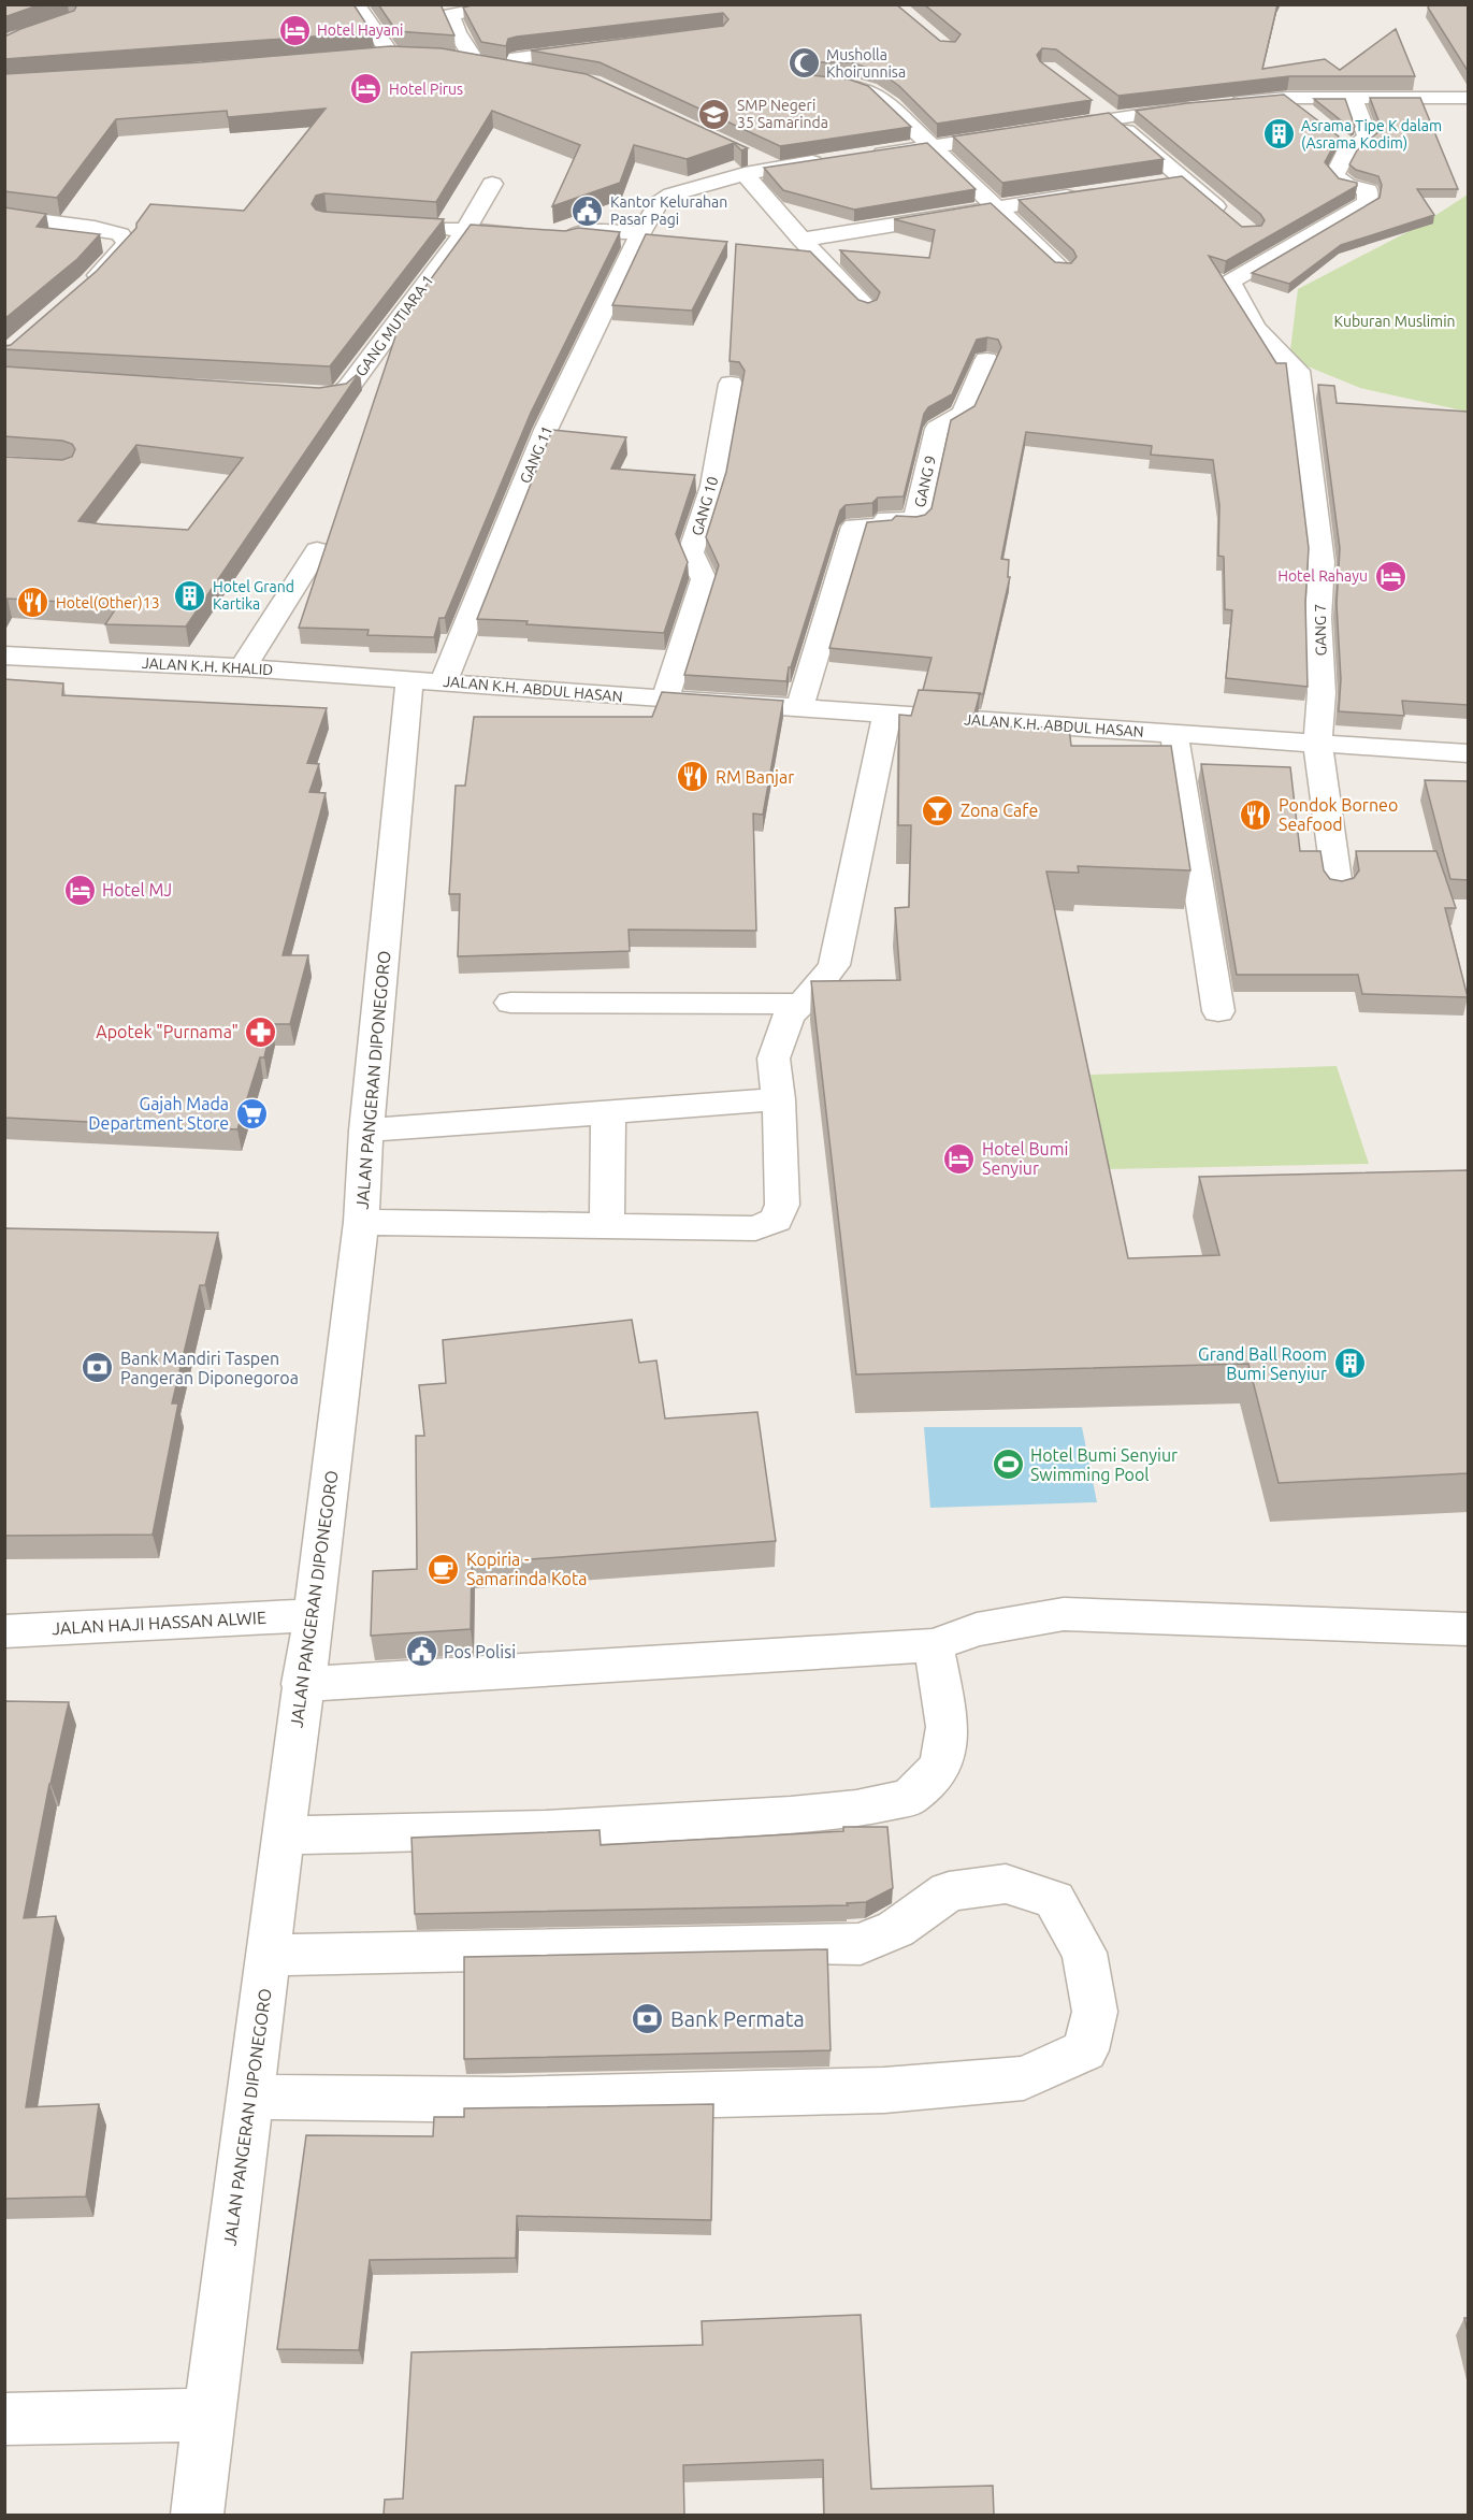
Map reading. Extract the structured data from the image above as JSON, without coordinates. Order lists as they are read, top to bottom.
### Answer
{
  "streets": {
    "street": [
      "GANG MUTIARA 1",
      "GANG 11",
      "GANG 9",
      "GANG 10",
      "GANG 7",
      "JALAN K.H. KHALID",
      "JALAN K.H. ABDUL HASAN",
      "JALAN PANGERAN DIPONEGORO",
      "JALAN HAJI HASSAN ALWIE"
    ]
  },
  "crossings": [
    ["GANG 11", "JALAN K.H. KHALID"],
    ["GANG 11", "JALAN K.H. ABDUL HASAN"],
    ["GANG 11", "JALAN PANGERAN DIPONEGORO"],
    ["GANG 9", "JALAN K.H. ABDUL HASAN"],
    ["GANG 10", "JALAN K.H. ABDUL HASAN"],
    ["GANG 7", "JALAN K.H. ABDUL HASAN"],
    ["JALAN K.H. KHALID", "JALAN K.H. ABDUL HASAN"],
    ["JALAN K.H. KHALID", "JALAN PANGERAN DIPONEGORO"],
    ["JALAN K.H. ABDUL HASAN", "JALAN PANGERAN DIPONEGORO"],
    ["JALAN PANGERAN DIPONEGORO", "JALAN HAJI HASSAN ALWIE"]
  ],
  "parks": ["Kuburan Muslimin"],
  "places": {
    "hotel": [
      "Hotel Hayani",
      "Hotel Pirus",
      "Hotel Rahayu",
      "Hotel MJ",
      "Hotel Bumi Senyiur"
    ],
    "mosque": ["Musholla Khoirunnisa"],
    "school or university": ["SMP Negeri 35 Samarinda"],
    "building": ["Asrama Tipe K dalam (Asrama Kodim)", "Hotel Grand Kartika", "Grand Ball Room Bumi Senyiur"],
    "public building": ["Kantor Kelurahan Pasar Pagi", "Pos Polisi"],
    "restaurant": ["Hotel(Other)13", "RM Banjar", "Pondok Borneo Seafood"],
    "bar": ["Zona Cafe"],
    "pharmacy": ["Apotek \"Purnama\""],
    "supermarket": ["Gajah Mada Department Store"],
    "bank": ["Bank Mandiri Taspen Pangeran Diponegoroa", "Bank Permata"],
    "sports": ["Hotel Bumi Senyiur Swimming Pool"],
    "cafe": ["Kopiria - Samarinda Kota"]
  }
}
